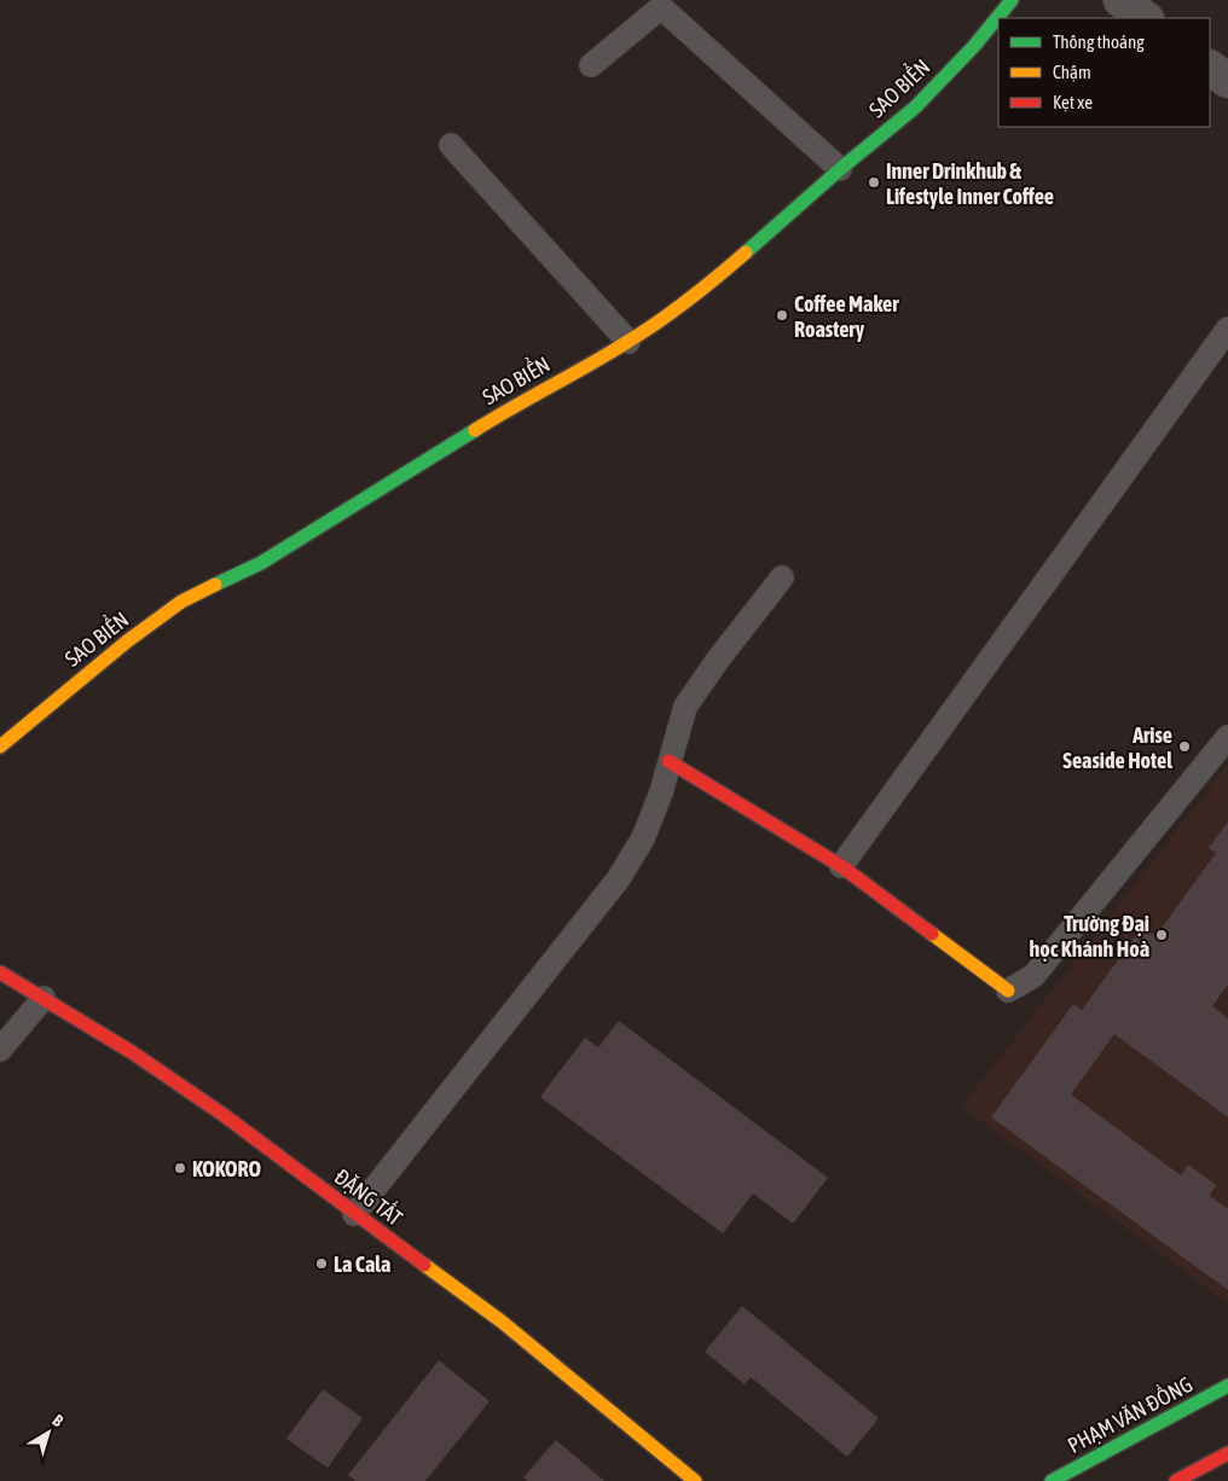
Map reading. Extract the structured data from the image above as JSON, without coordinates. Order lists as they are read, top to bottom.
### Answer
{
  "streets": {
    "street": ["SAO BIỂN", "ĐẶNG TẤT", "PHẠM VĂN ĐỒNG"]
  },
  "places": [
    "Inner Drinkhub & Lifestyle Inner Coffee",
    "Coffee Maker Roastery",
    "Arise Seaside Hotel",
    "Trường Đại học Khánh Hoà",
    "KOKORO",
    "La Cala"
  ],
  "legend": ["Thông thoáng", "Chậm", "Kẹt xe"],
  "north": "top right"
}
